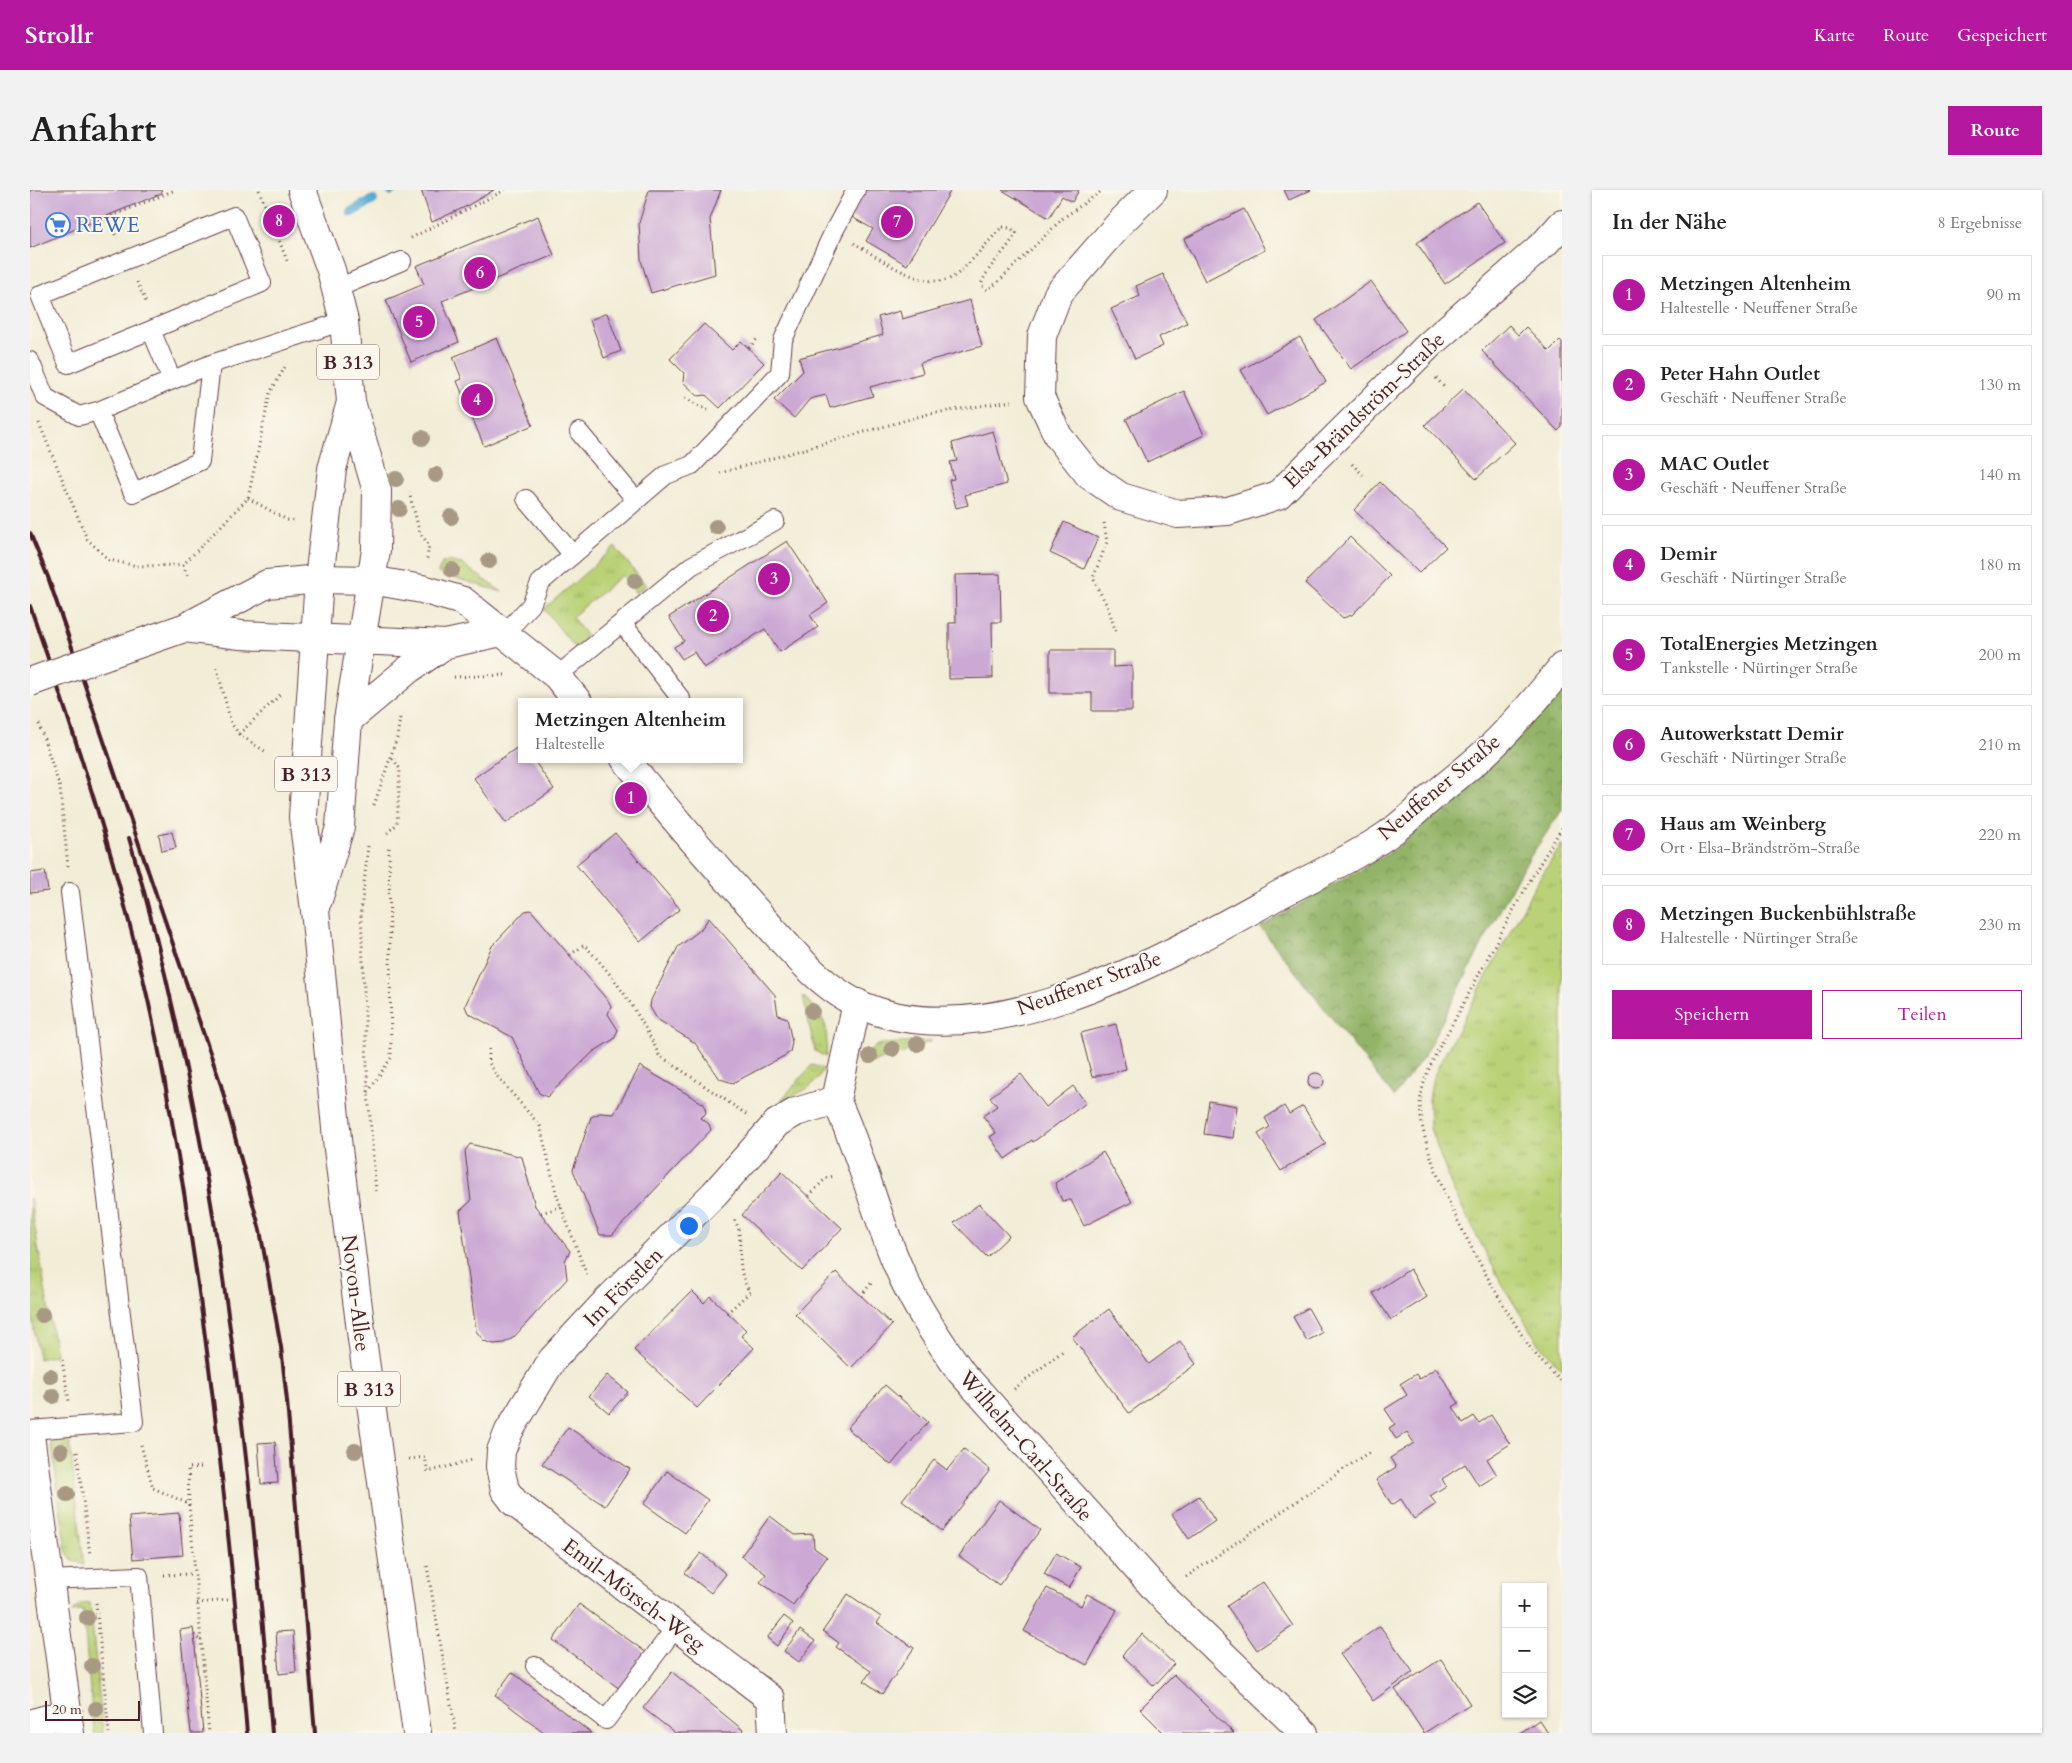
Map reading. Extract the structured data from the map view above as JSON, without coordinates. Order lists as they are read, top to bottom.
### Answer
{
  "streets": {
    "main road": [
      "B 313",
      "Elsa-Brändström-Straße",
      "Neuffener Straße",
      "Im Förstlen",
      "Noyon-Allee",
      "Wilhelm-Carl-Straße",
      "Emil-Mörsch-Weg"
    ]
  },
  "crossings": [
    ["B 313", "Noyon-Allee"],
    ["Im Förstlen", "Wilhelm-Carl-Straße"],
    ["Im Förstlen", "Emil-Mörsch-Weg"]
  ],
  "places": {
    "supermarket": ["REWE"]
  },
  "scale_bar": "20 m",
  "page": {
    "header": "Strollr",
    "nav": ["Karte", "Route", "Gespeichert"],
    "title": "Anfahrt",
    "buttons": [
      "Route",
      ["Speichern", "Teilen"]
    ],
    "heading": ["In der Nähe", "8 Ergebnisse"],
    "pins": [
      "8",
      "7",
      "6",
      "5",
      "4",
      "3",
      "2",
      "1"
    ],
    "list": [
      {
        "mark": "1",
        "name": "Metzingen Altenheim",
        "note": "Haltestelle · Neuffener Straße",
        "value": "90 m"
      },
      {
        "mark": "2",
        "name": "Peter Hahn Outlet",
        "note": "Geschäft · Neuffener Straße",
        "value": "130 m"
      },
      {
        "mark": "3",
        "name": "MAC Outlet",
        "note": "Geschäft · Neuffener Straße",
        "value": "140 m"
      },
      {
        "mark": "4",
        "name": "Demir",
        "note": "Geschäft · Nürtinger Straße",
        "value": "180 m"
      },
      {
        "mark": "5",
        "name": "TotalEnergies Metzingen",
        "note": "Tankstelle · Nürtinger Straße",
        "value": "200 m"
      },
      {
        "mark": "6",
        "name": "Autowerkstatt Demir",
        "note": "Geschäft · Nürtinger Straße",
        "value": "210 m"
      },
      {
        "mark": "7",
        "name": "Haus am Weinberg",
        "note": "Ort · Elsa-Brändström-Straße",
        "value": "220 m"
      },
      {
        "mark": "8",
        "name": "Metzingen Buckenbühlstraße",
        "note": "Haltestelle · Nürtinger Straße",
        "value": "230 m"
      }
    ],
    "popup": ["Metzingen Altenheim", "Haltestelle"],
    "map_buttons": ["+", "−"],
    "scale": "20 m"
  }
}
